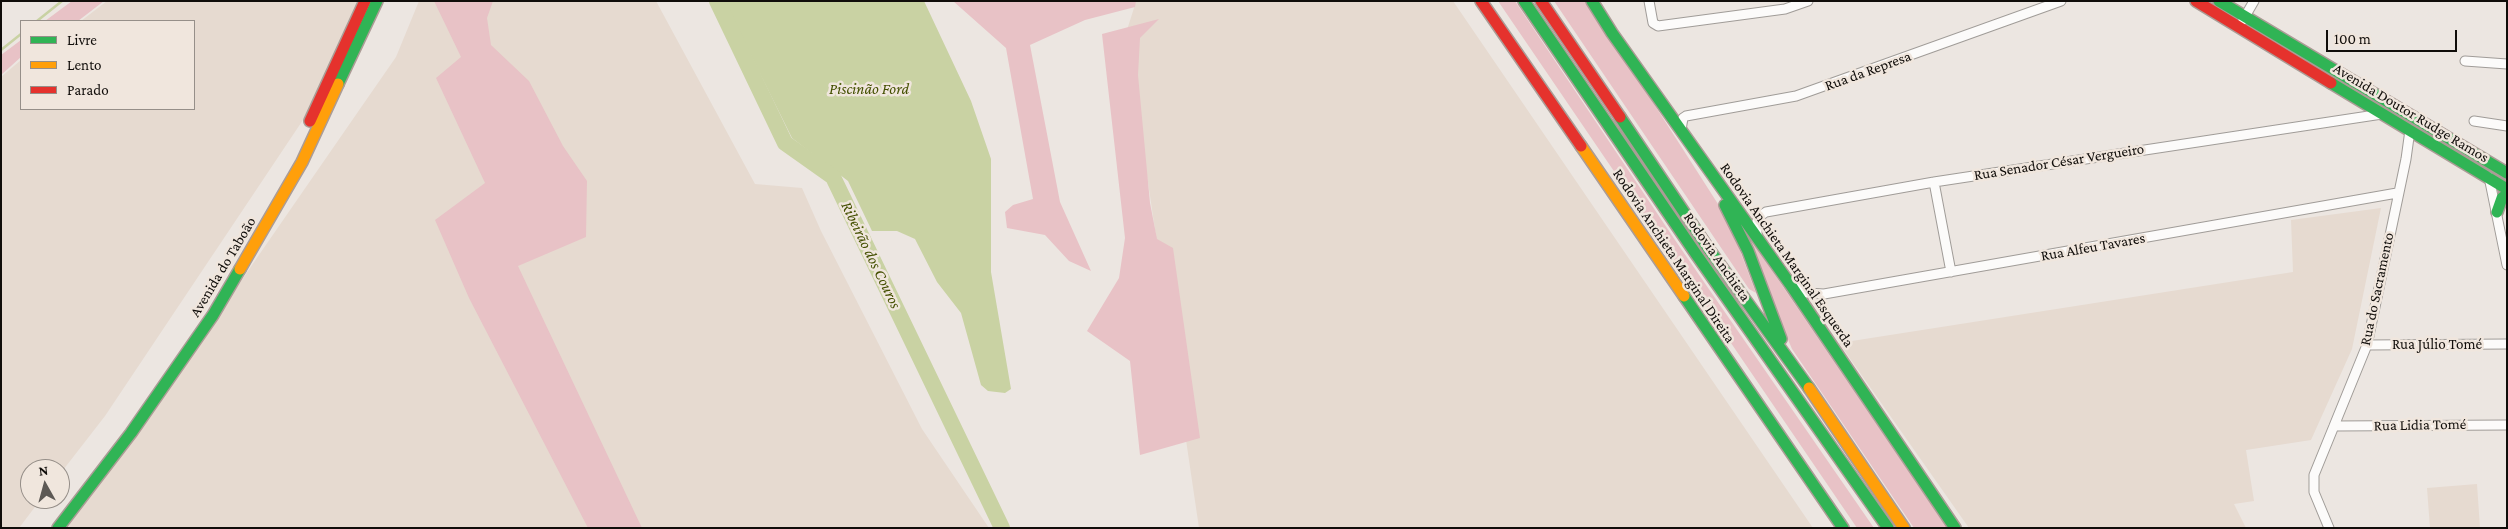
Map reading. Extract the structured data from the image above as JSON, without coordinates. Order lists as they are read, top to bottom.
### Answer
{
  "streets": {
    "main road": [
      "Avenida Doutor Rudge Ramos",
      "Rodovia Anchieta Marginal Esquerda",
      "Rodovia Anchieta Marginal Direita",
      "Rodovia Anchieta",
      "Avenida do Taboão"
    ],
    "street": [
      "Rua da Represa",
      "Rua Senador César Vergueiro",
      "Rua Alfeu Tavares",
      "Rua do Sacramento",
      "Rua Júlio Tomé",
      "Rua Lidia Tomé"
    ]
  },
  "crossings": [
    ["Rua da Represa", "Rodovia Anchieta Marginal Esquerda"],
    ["Avenida Doutor Rudge Ramos", "Rua Senador César Vergueiro"],
    ["Avenida Doutor Rudge Ramos", "Rua do Sacramento"],
    ["Rua Senador César Vergueiro", "Rodovia Anchieta Marginal Esquerda"],
    ["Rua Alfeu Tavares", "Rodovia Anchieta Marginal Esquerda"],
    ["Rua Alfeu Tavares", "Rua do Sacramento"],
    ["Rua do Sacramento", "Rua Júlio Tomé"],
    ["Rua do Sacramento", "Rua Lidia Tomé"]
  ],
  "water": ["Piscinão Ford", "Ribeirão dos Couros"],
  "legend": ["Livre", "Lento", "Parado"],
  "scale_bar": "100 m",
  "north": "top"
}
